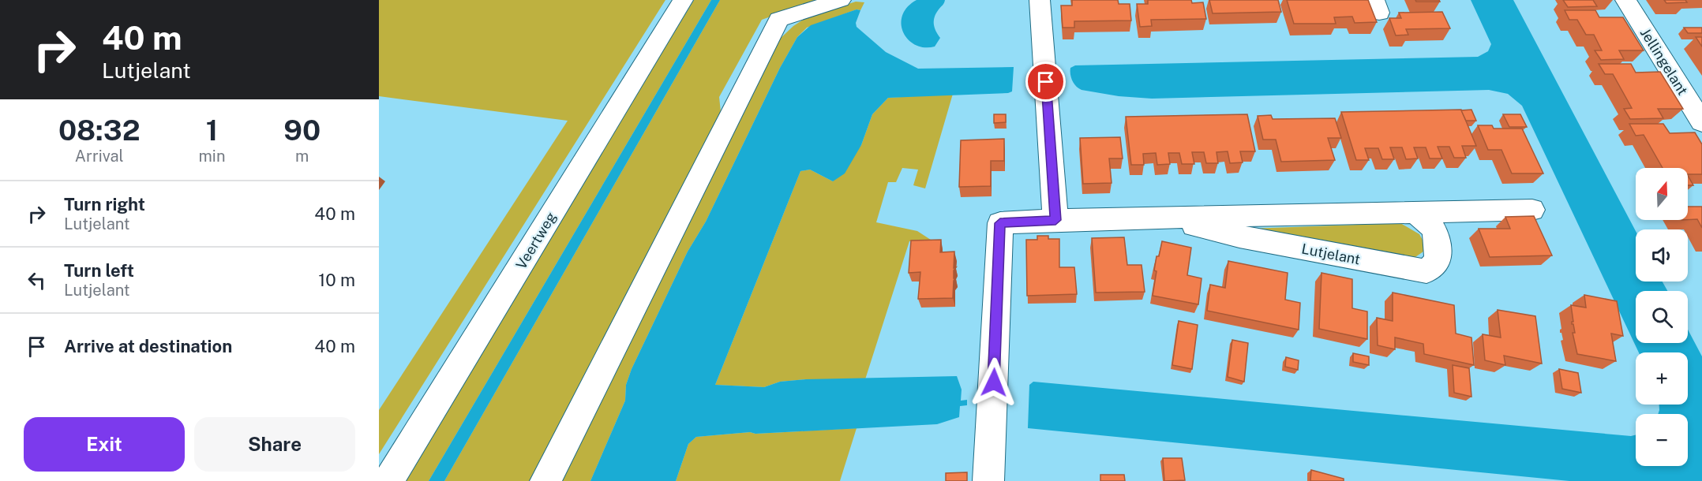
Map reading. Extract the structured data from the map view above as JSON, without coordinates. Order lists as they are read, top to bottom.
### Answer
{
  "streets": {
    "street": ["Jellingelant", "Veertweg", "Lutjelant"]
  },
  "north": "top",
  "page": {
    "turn": ["40 m", "Lutjelant"],
    "eta": [
      "08:32",
      "Arrival",
      "1",
      "min",
      "90",
      "m"
    ],
    "map_buttons": ["+", "−"],
    "list": [
      {
        "name": "Turn right",
        "note": "Lutjelant",
        "value": "40 m"
      },
      {
        "name": "Turn left",
        "note": "Lutjelant",
        "value": "10 m"
      },
      {
        "name": "Arrive at destination",
        "value": "40 m"
      }
    ],
    "buttons": ["Exit", "Share"]
  }
}
